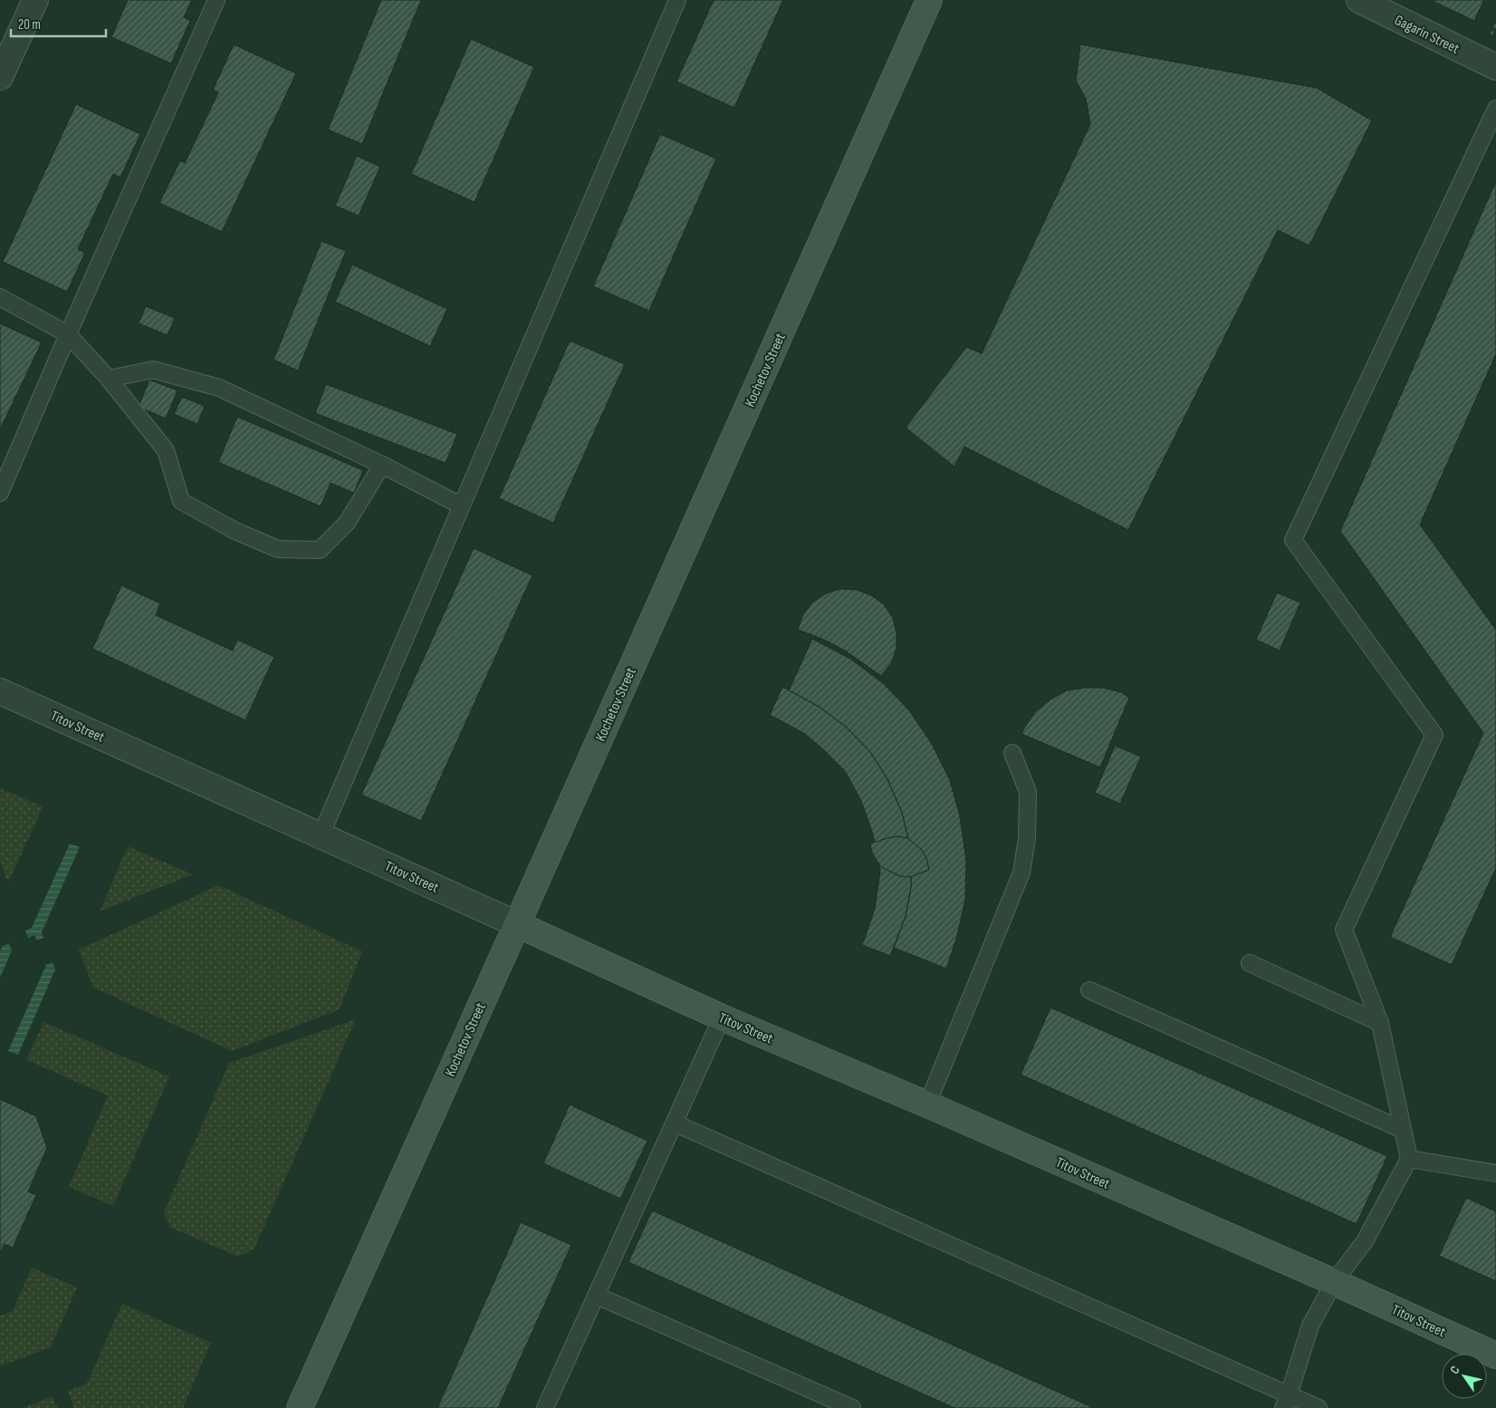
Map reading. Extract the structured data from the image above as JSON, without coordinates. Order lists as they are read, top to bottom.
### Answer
{
  "streets": {
    "main road": ["Kochetov Street", "Titov Street"],
    "street": ["Gagarin Street"]
  },
  "crossings": [
    ["Kochetov Street", "Titov Street"]
  ],
  "scale_bar": "20 m",
  "north": "top left"
}
